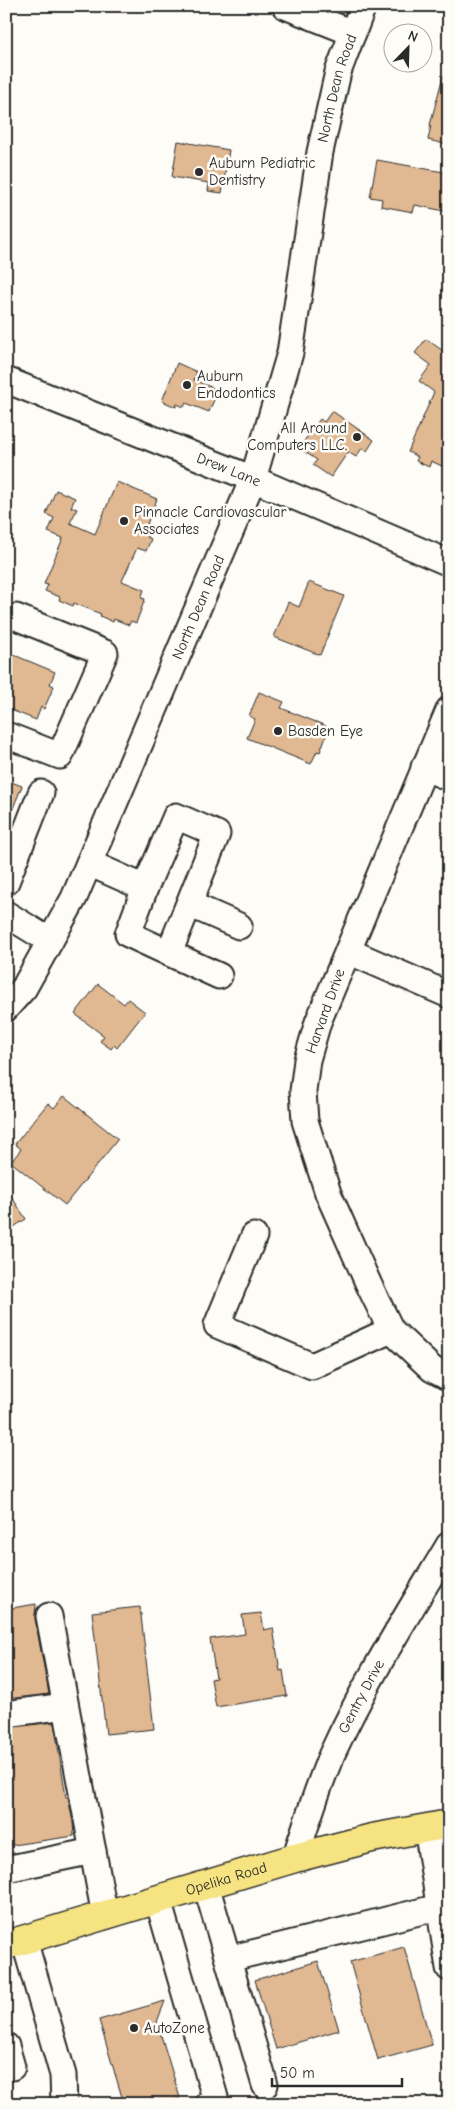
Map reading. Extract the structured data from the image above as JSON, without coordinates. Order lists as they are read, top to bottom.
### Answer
{
  "streets": {
    "main road": ["Opelika Road"],
    "street": [
      "North Dean Road",
      "Drew Lane",
      "Harvard Drive",
      "Gentry Drive"
    ]
  },
  "crossings": [
    ["North Dean Road", "Drew Lane"],
    ["Gentry Drive", "Opelika Road"]
  ],
  "places": [
    "Auburn Pediatric Dentistry",
    "Auburn Endodontics",
    "All Around Computers LLC.",
    "Pinnacle Cardiovascular Associates",
    "Basden Eye",
    "AutoZone"
  ],
  "scale_bar": "50 m",
  "north": "top right"
}
